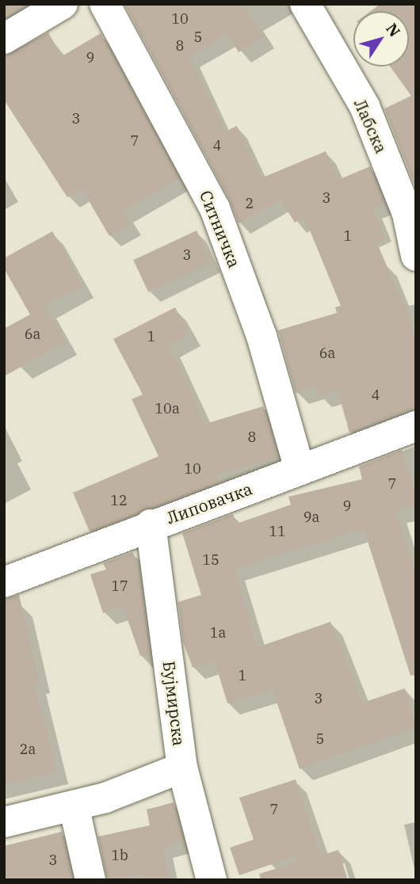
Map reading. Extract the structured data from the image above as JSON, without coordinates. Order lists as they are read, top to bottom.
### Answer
{
  "streets": {
    "street": [
      "Лабска",
      "Ситничка",
      "Липовачка",
      "Бујмирска"
    ]
  },
  "crossings": [
    ["Ситничка", "Липовачка"],
    ["Липовачка", "Бујмирска"]
  ],
  "house_numbers": [
    "10",
    "5",
    "8",
    "9",
    "3",
    "7",
    "4",
    "3",
    "2",
    "1",
    "3",
    "6a",
    "1",
    "6a",
    "4",
    "10a",
    "8",
    "10",
    "7",
    "12",
    "9",
    "9a",
    "11",
    "15",
    "17",
    "1a",
    "1",
    "3",
    "5",
    "2a",
    "7",
    "1b",
    "3"
  ],
  "north": "top right"
}
